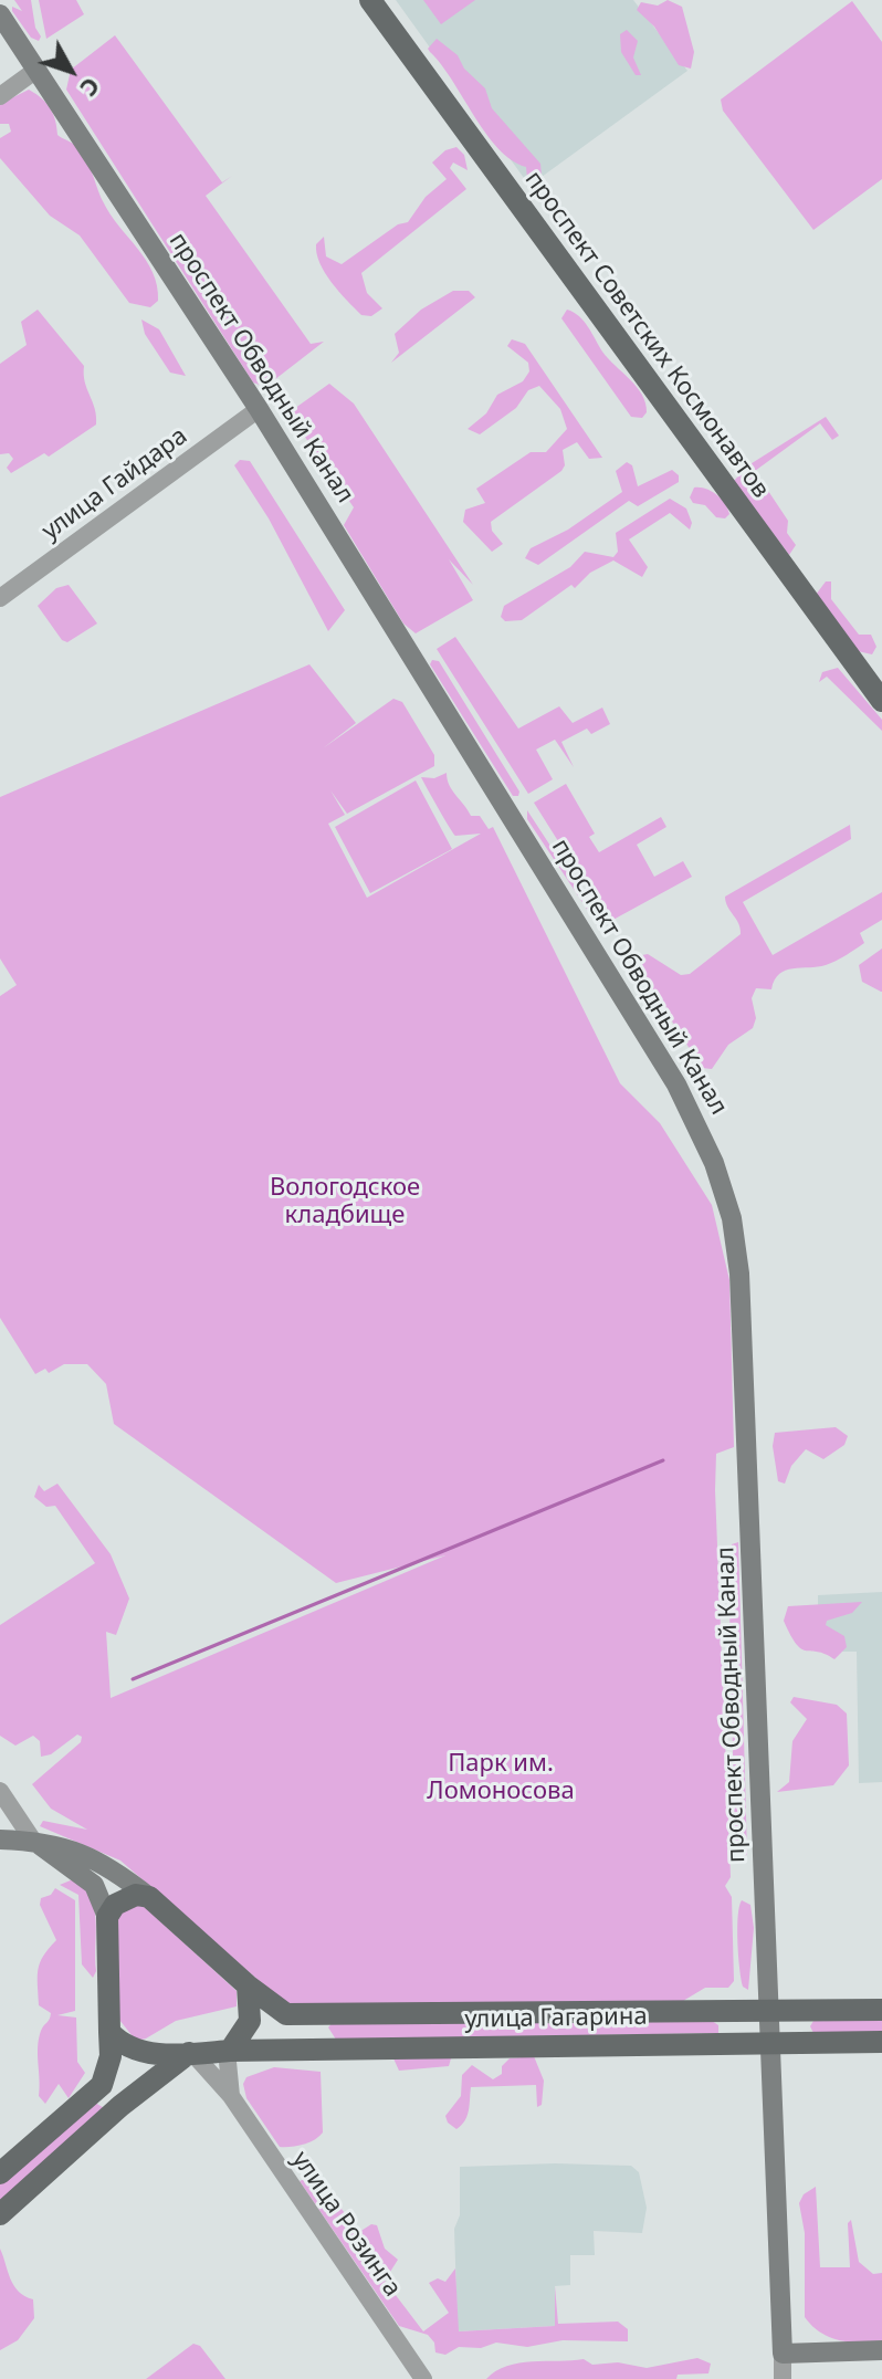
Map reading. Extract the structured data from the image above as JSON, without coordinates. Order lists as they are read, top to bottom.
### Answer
{
  "streets": {
    "main road": ["проспект Советских Космонавтов", "проспект Обводный Канал", "улица Гагарина"],
    "street": ["улица Гайдара", "улица Розинга"]
  },
  "crossings": [
    ["проспект Обводный Канал", "улица Гайдара"],
    ["проспект Обводный Канал", "улица Гагарина"],
    ["улица Гагарина", "улица Розинга"]
  ],
  "parks": ["Вологодское кладбище", "Парк им. Ломоносова"],
  "north": "bottom right"
}
